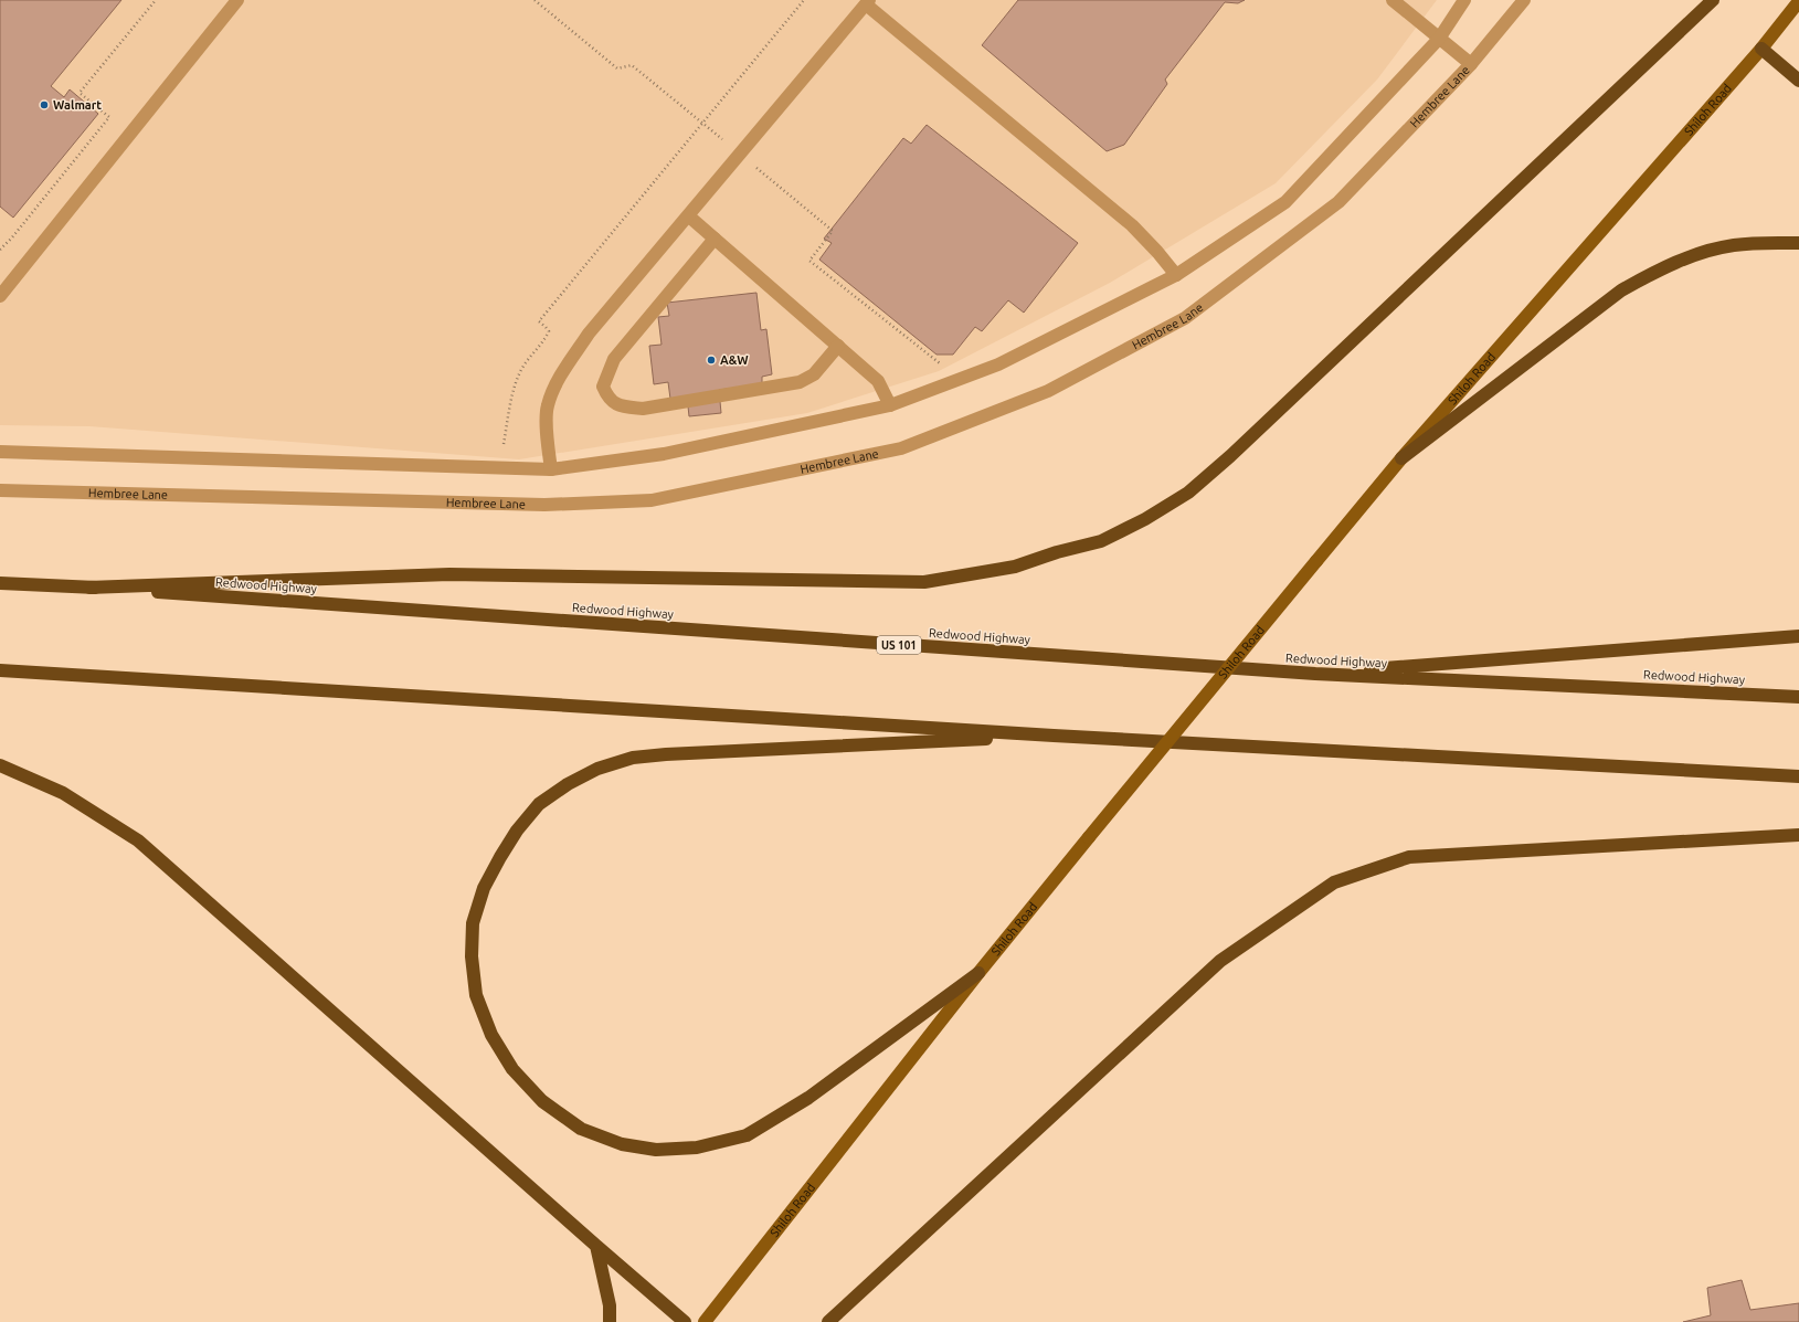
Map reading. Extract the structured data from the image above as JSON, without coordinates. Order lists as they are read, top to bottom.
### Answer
{
  "streets": {
    "highway": ["Redwood Highway", "US 101"],
    "main road": ["Shiloh Road"],
    "street": ["Hembree Lane"]
  },
  "places": ["Walmart", "A&W"]
}
